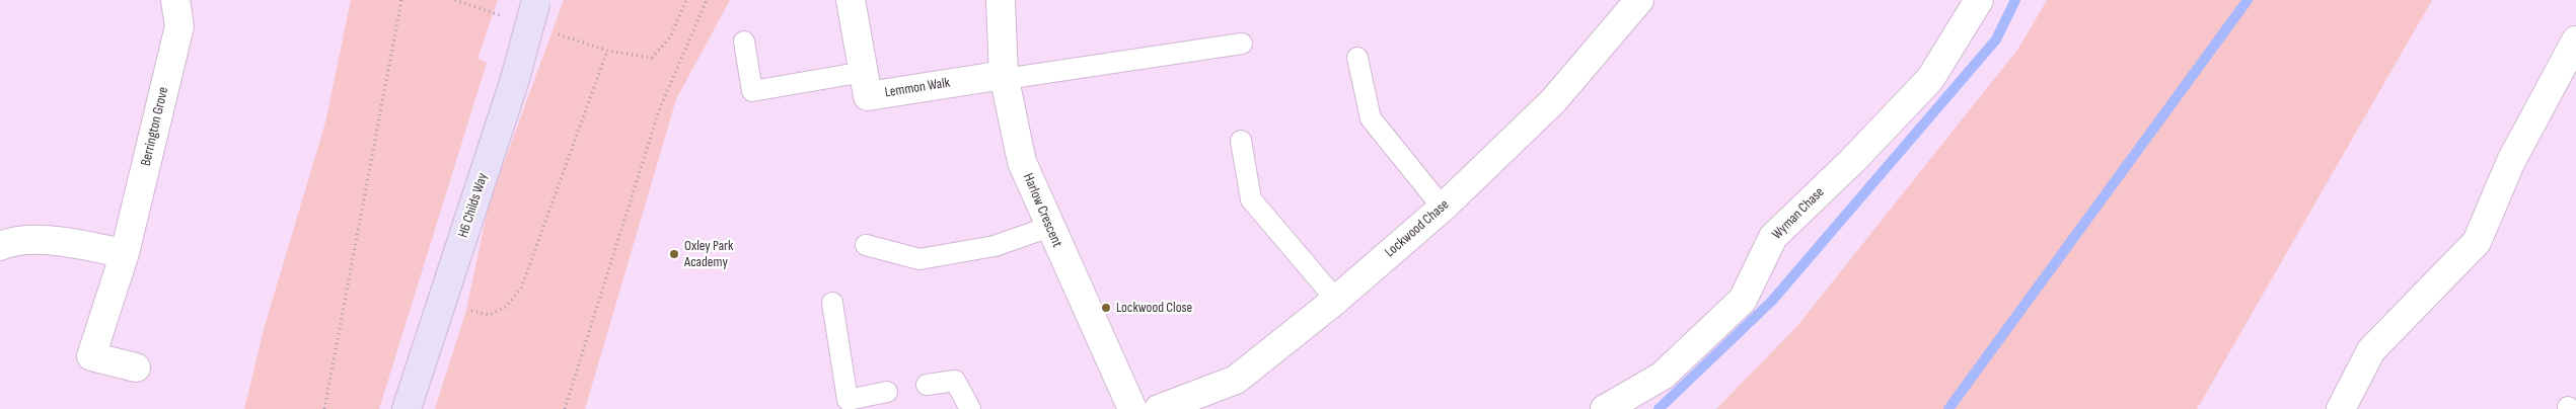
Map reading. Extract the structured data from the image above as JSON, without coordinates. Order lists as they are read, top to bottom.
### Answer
{
  "streets": {
    "street": [
      "Lemmon Walk",
      "Berrington Grove",
      "H6 Childs Way",
      "Harlow Crescent",
      "Wyman Chase",
      "Lockwood Chase"
    ]
  },
  "crossings": [
    ["Lemmon Walk", "Harlow Crescent"]
  ],
  "places": ["Oxley Park Academy", "Lockwood Close"]
}
